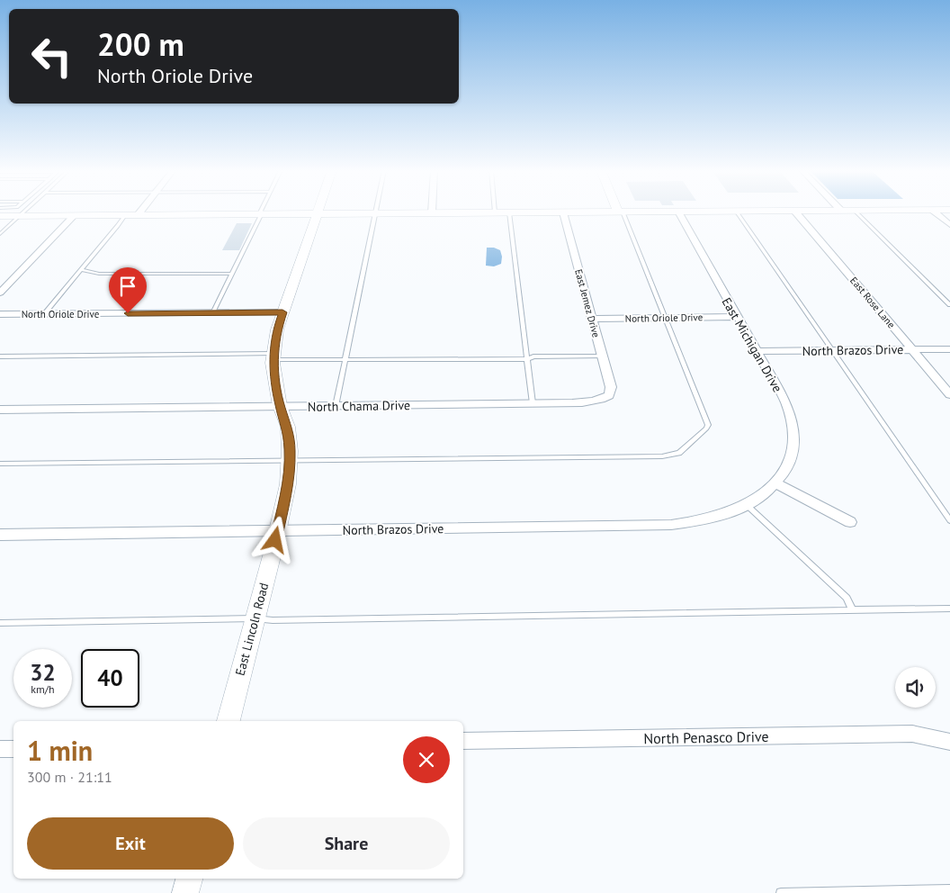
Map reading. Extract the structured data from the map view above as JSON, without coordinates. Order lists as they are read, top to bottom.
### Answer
{
  "streets": {
    "street": [
      "East Rose Lane",
      "East Jemez Drive",
      "North Oriole Drive",
      "East Michigan Drive",
      "North Brazos Drive",
      "North Chama Drive",
      "East Lincoln Road",
      "North Penasco Drive"
    ]
  },
  "crossings": [
    ["East Rose Lane", "North Brazos Drive"],
    ["East Jemez Drive", "North Oriole Drive"],
    ["East Jemez Drive", "North Chama Drive"],
    ["North Oriole Drive", "East Michigan Drive"],
    ["North Oriole Drive", "East Lincoln Road"],
    ["East Michigan Drive", "North Brazos Drive"],
    ["North Brazos Drive", "East Lincoln Road"],
    ["North Chama Drive", "East Lincoln Road"]
  ],
  "page": {
    "turn": ["200 m", "North Oriole Drive"],
    "speed": "32 km/h",
    "limit": "40",
    "heading": ["1 min", "300 m · 21:11"],
    "buttons": ["Exit", "Share"]
  }
}
